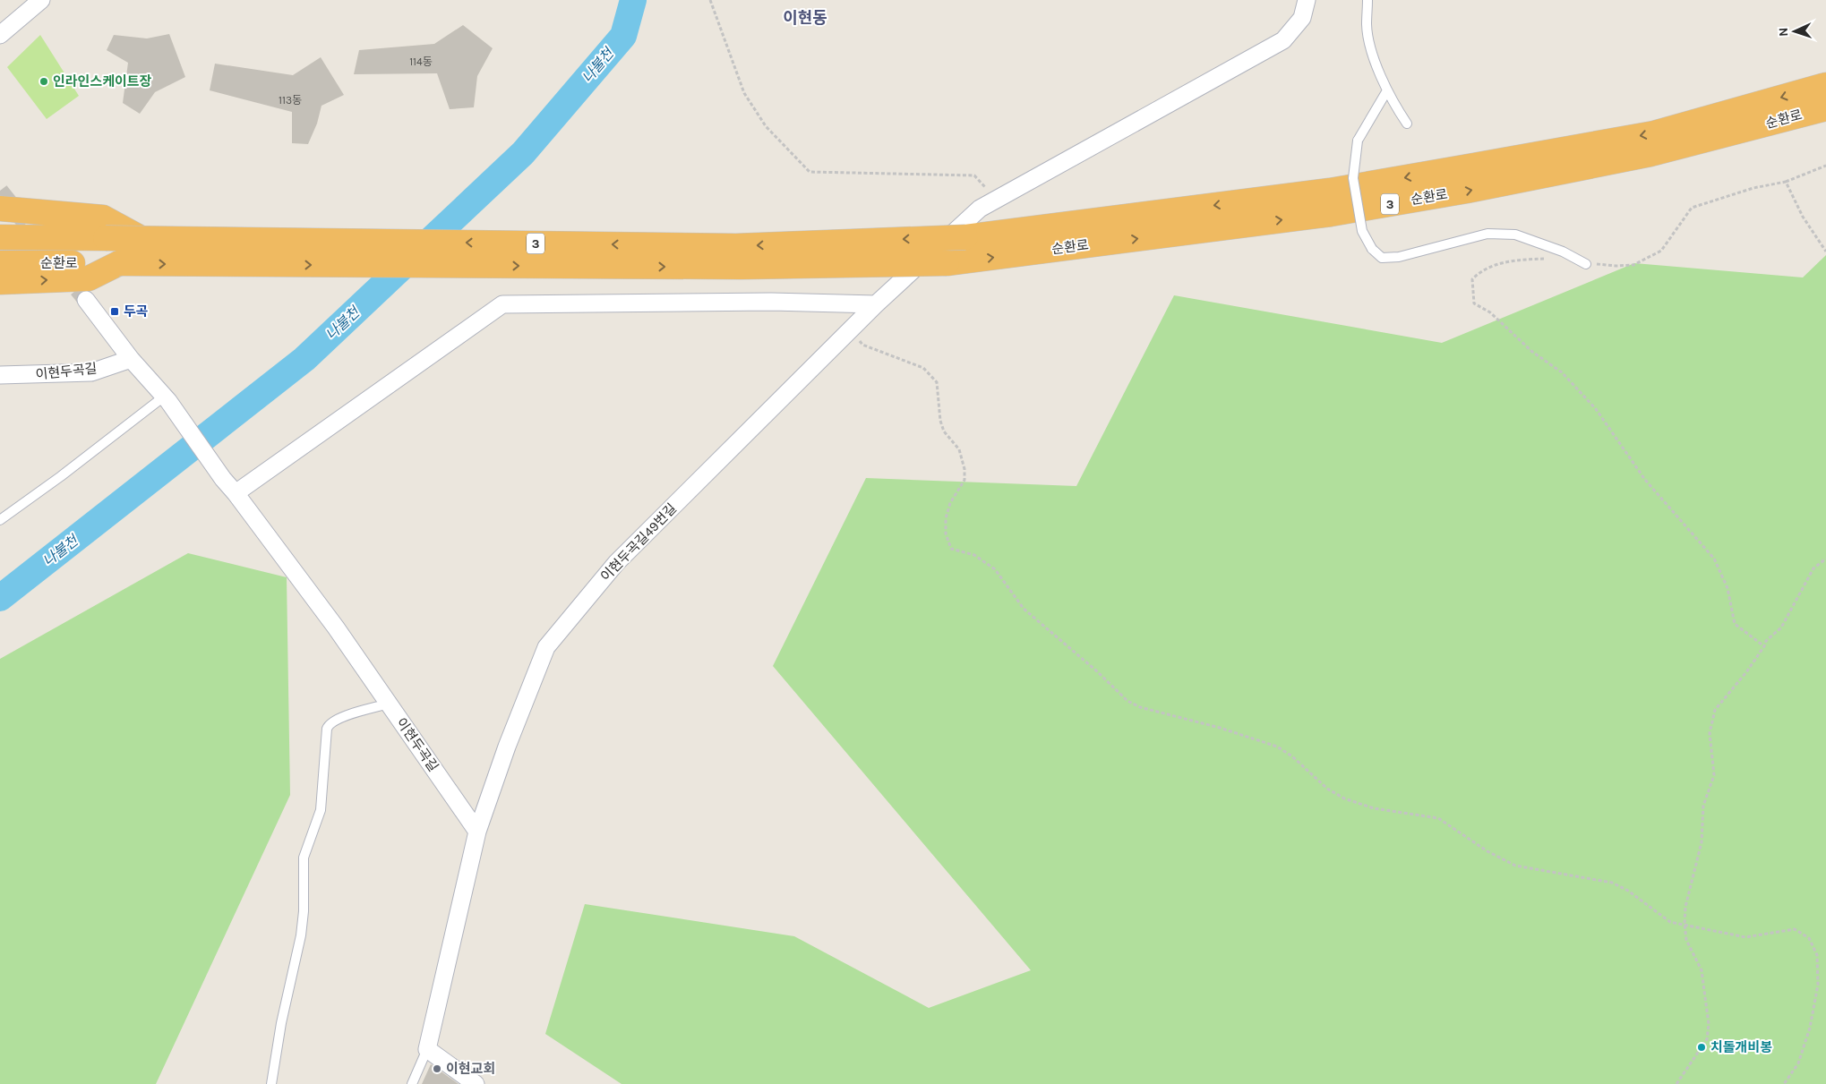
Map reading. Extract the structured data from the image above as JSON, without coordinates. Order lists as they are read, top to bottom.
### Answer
{
  "streets": {
    "highway": ["순환로", "3"],
    "street": ["이현두곡길", "이현두곡길49번길"]
  },
  "crossings": [
    ["이현두곡길", "이현두곡길49번길"]
  ],
  "districts": ["이현동"],
  "water": ["나불천"],
  "places": {
    "other": ["인라인스케이트장", "치돌개비봉", "이현교회"],
    "transit": ["두곡"]
  },
  "house_numbers": ["114동", "113동"],
  "north": "left"
}
